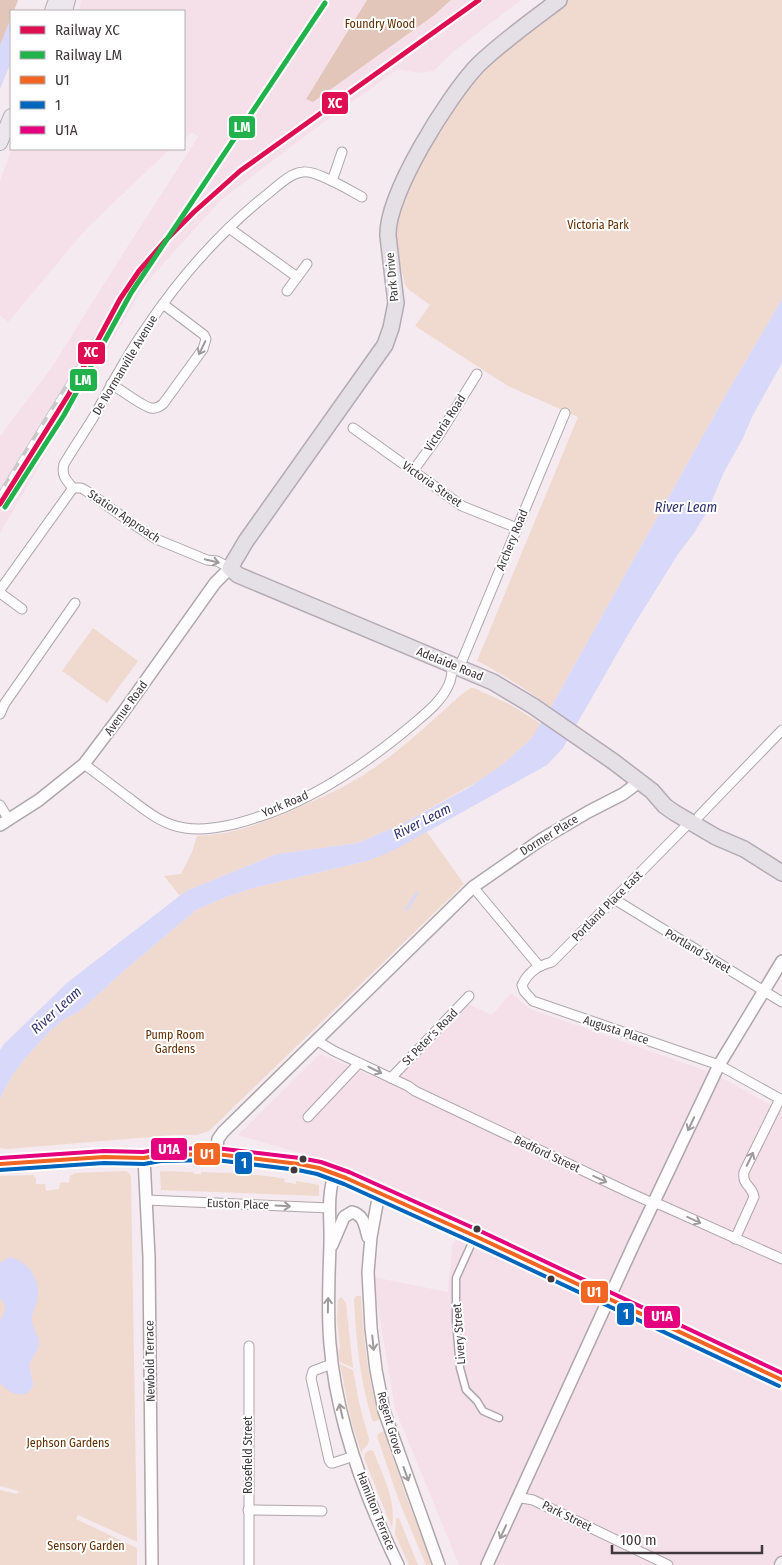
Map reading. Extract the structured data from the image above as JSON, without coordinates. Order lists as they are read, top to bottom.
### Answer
{
  "streets": {
    "highway": ["Park Drive", "Adelaide Road"],
    "street": [
      "De Normanville Avenue",
      "Victoria Road",
      "Victoria Street",
      "Station Approach",
      "Archery Road",
      "Avenue Road",
      "York Road",
      "Dormer Place",
      "Portland Place East",
      "Portland Street",
      "Augusta Place",
      "St Peter's Road",
      "Bedford Street",
      "Euston Place",
      "Livery Street",
      "Newbold Terrace",
      "Regent Grove",
      "Rosefield Street",
      "Hamilton Terrace",
      "Park Street"
    ]
  },
  "crossings": [
    ["Park Drive", "Station Approach"],
    ["Park Drive", "Adelaide Road"],
    ["Park Drive", "Avenue Road"],
    ["De Normanville Avenue", "Station Approach"],
    ["Victoria Road", "Victoria Street"],
    ["Victoria Street", "Archery Road"],
    ["Station Approach", "Adelaide Road"],
    ["Station Approach", "Avenue Road"],
    ["Archery Road", "Adelaide Road"],
    ["Archery Road", "York Road"],
    ["Adelaide Road", "Avenue Road"],
    ["Adelaide Road", "York Road"],
    ["Adelaide Road", "Dormer Place"],
    ["Adelaide Road", "Portland Place East"],
    ["Avenue Road", "York Road"],
    ["Dormer Place", "Bedford Street"],
    ["Portland Place East", "Portland Street"],
    ["Portland Place East", "Augusta Place"],
    ["St Peter's Road", "Bedford Street"],
    ["Euston Place", "Newbold Terrace"],
    ["Euston Place", "Hamilton Terrace"],
    ["Regent Grove", "Hamilton Terrace"]
  ],
  "one_way": [
    "Station Approach",
    "Bedford Street",
    "Euston Place",
    "Regent Grove"
  ],
  "water": ["River Leam"],
  "parks": [
    "Foundry Wood",
    "Victoria Park",
    "Pump Room Gardens",
    "Jephson Gardens",
    "Sensory Garden"
  ],
  "lines": [
    "rail line XC",
    "rail line LM",
    "transit line U1A",
    "transit line U1",
    "transit line 1"
  ],
  "legend": [
    "Railway XC",
    "Railway LM",
    "U1",
    "1",
    "U1A"
  ],
  "scale_bar": "100 m"
}
